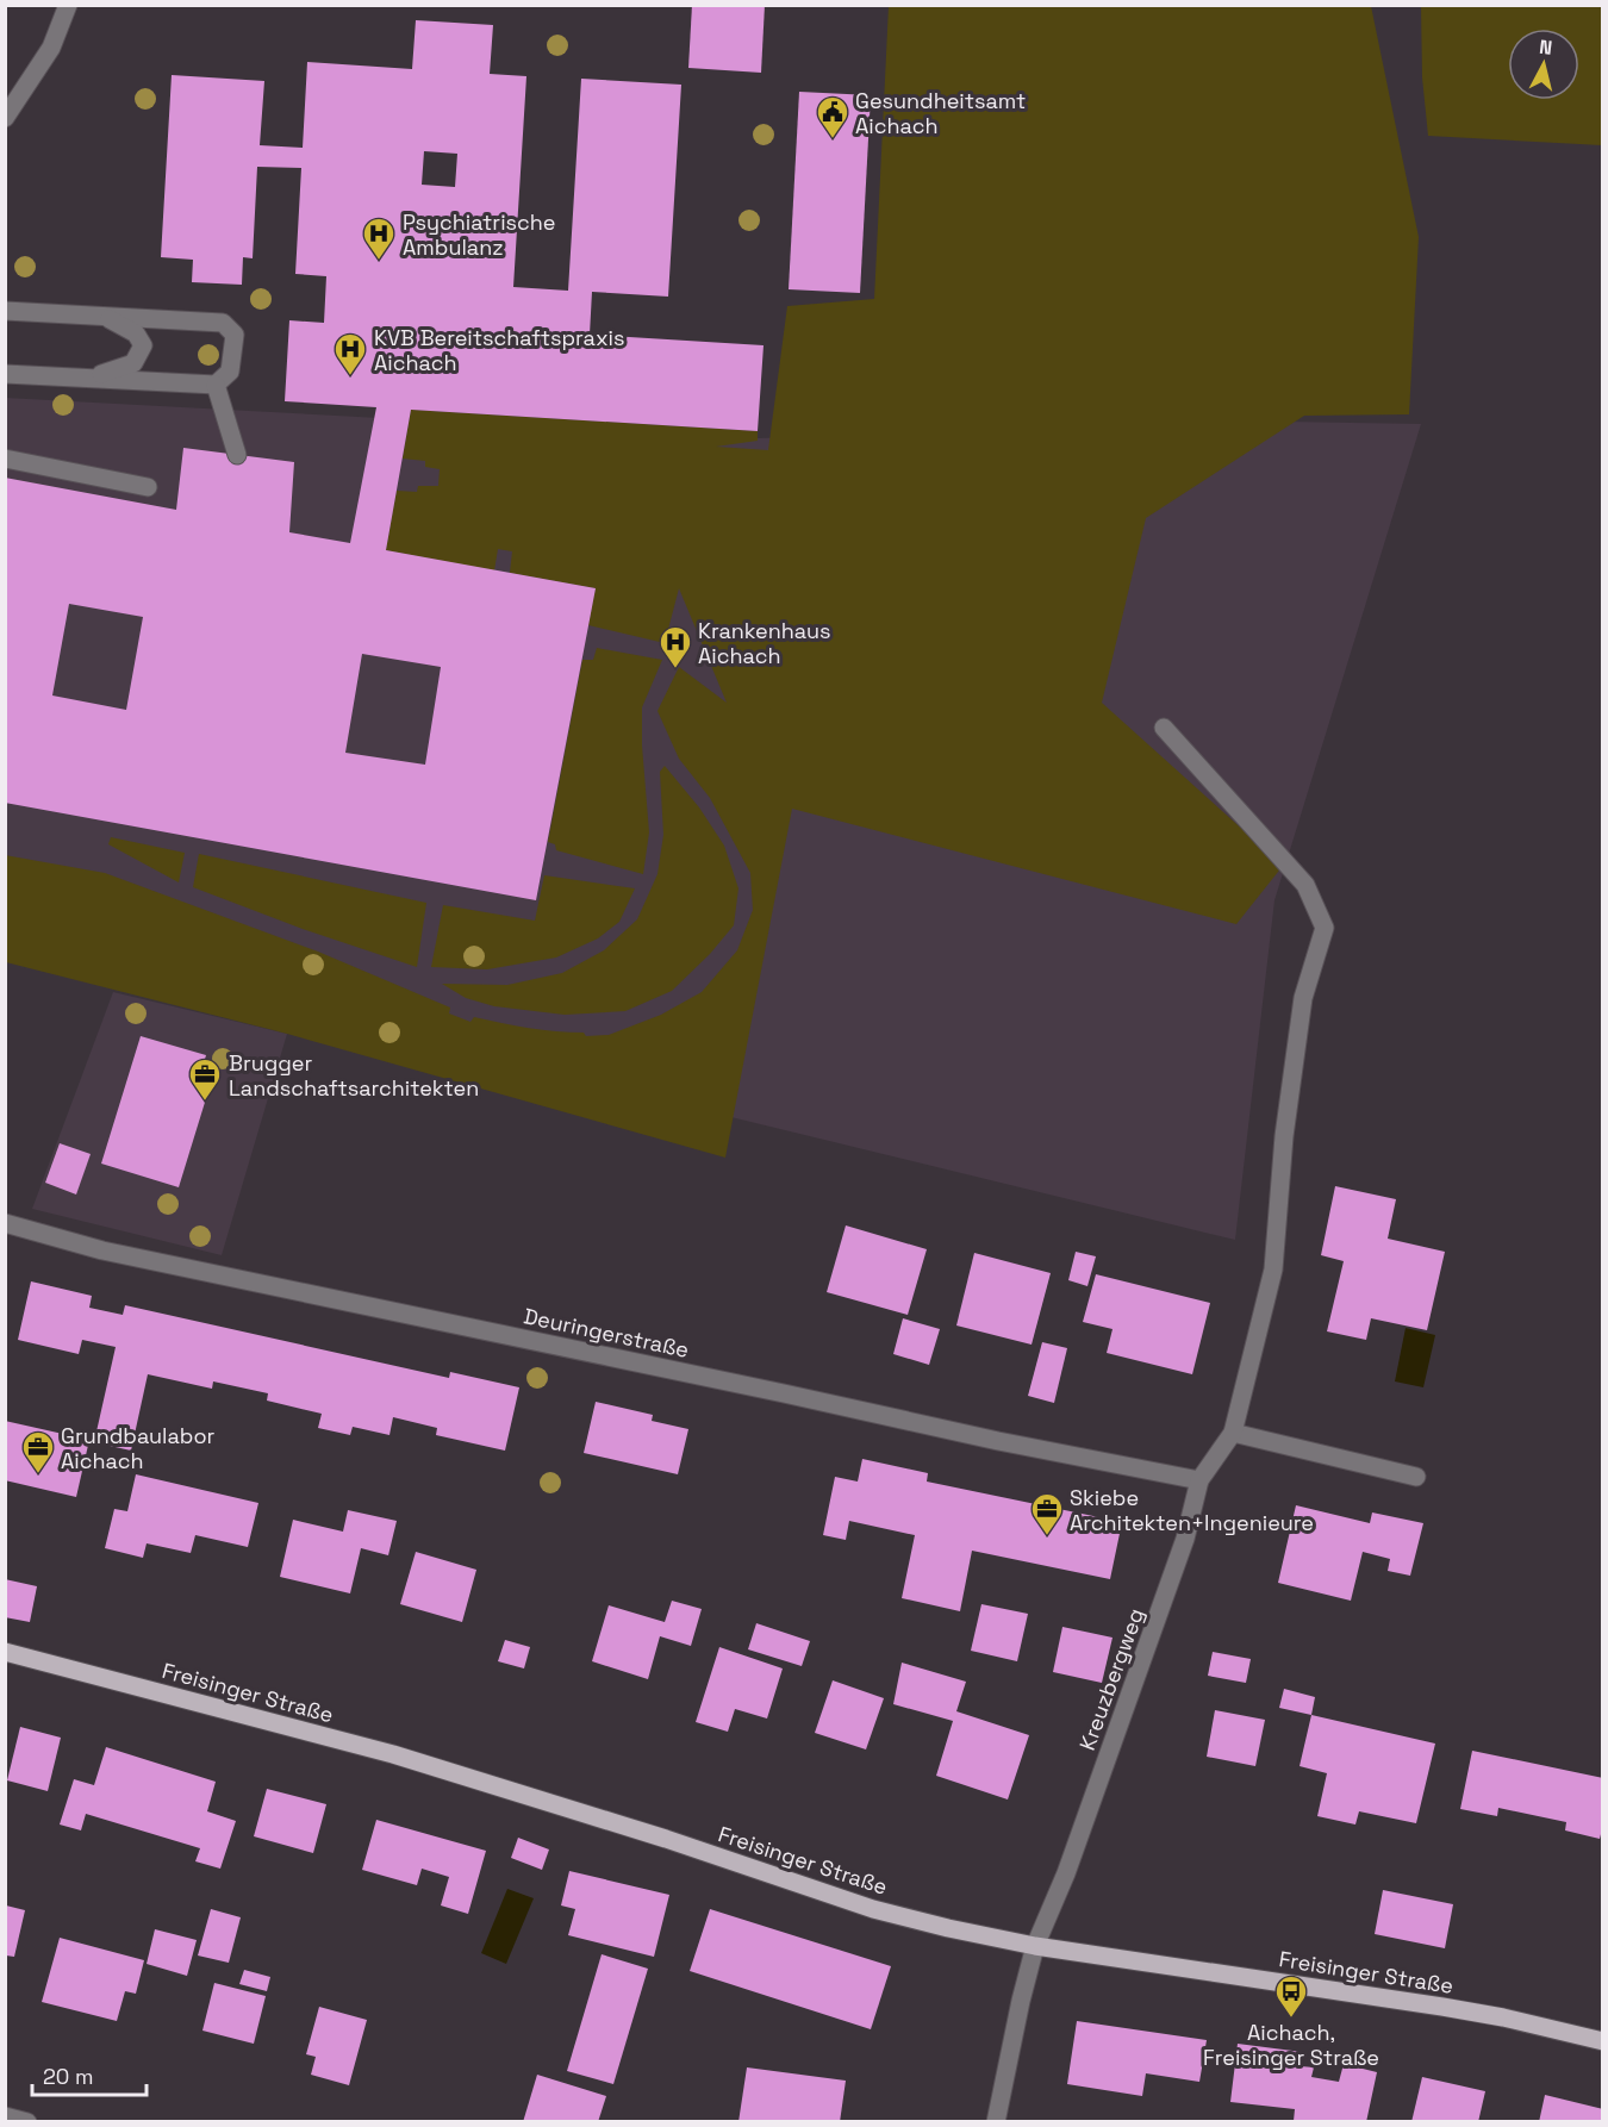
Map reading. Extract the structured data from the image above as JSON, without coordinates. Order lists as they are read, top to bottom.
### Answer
{
  "streets": {
    "main road": ["Freisinger Straße"],
    "street": ["Deuringerstraße", "Kreuzbergweg"]
  },
  "crossings": [
    ["Deuringerstraße", "Kreuzbergweg"],
    ["Kreuzbergweg", "Freisinger Straße"]
  ],
  "places": {
    "public building": ["Gesundheitsamt Aichach"],
    "hospital": ["Psychiatrische Ambulanz", "KVB Bereitschaftspraxis Aichach", "Krankenhaus Aichach"],
    "office": ["Brugger Landschaftsarchitekten", "Grundbaulabor Aichach", "Skiebe Architekten+Ingenieure"],
    "bus stop": ["Aichach, Freisinger Straße"]
  },
  "scale_bar": "20 m",
  "north": "top"
}
